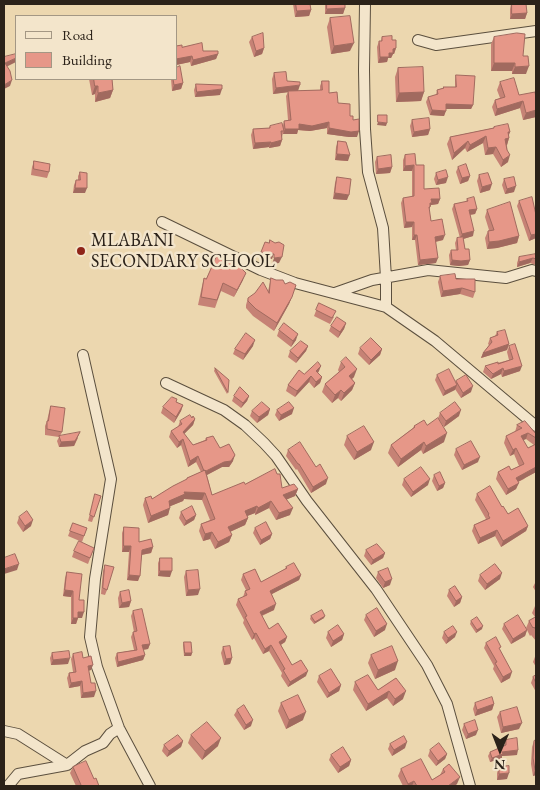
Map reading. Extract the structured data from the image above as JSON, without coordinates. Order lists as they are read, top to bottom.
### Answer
{
  "places": ["MLABANI SECONDARY SCHOOL"],
  "legend": ["Road", "Building"],
  "north": "bottom"
}
